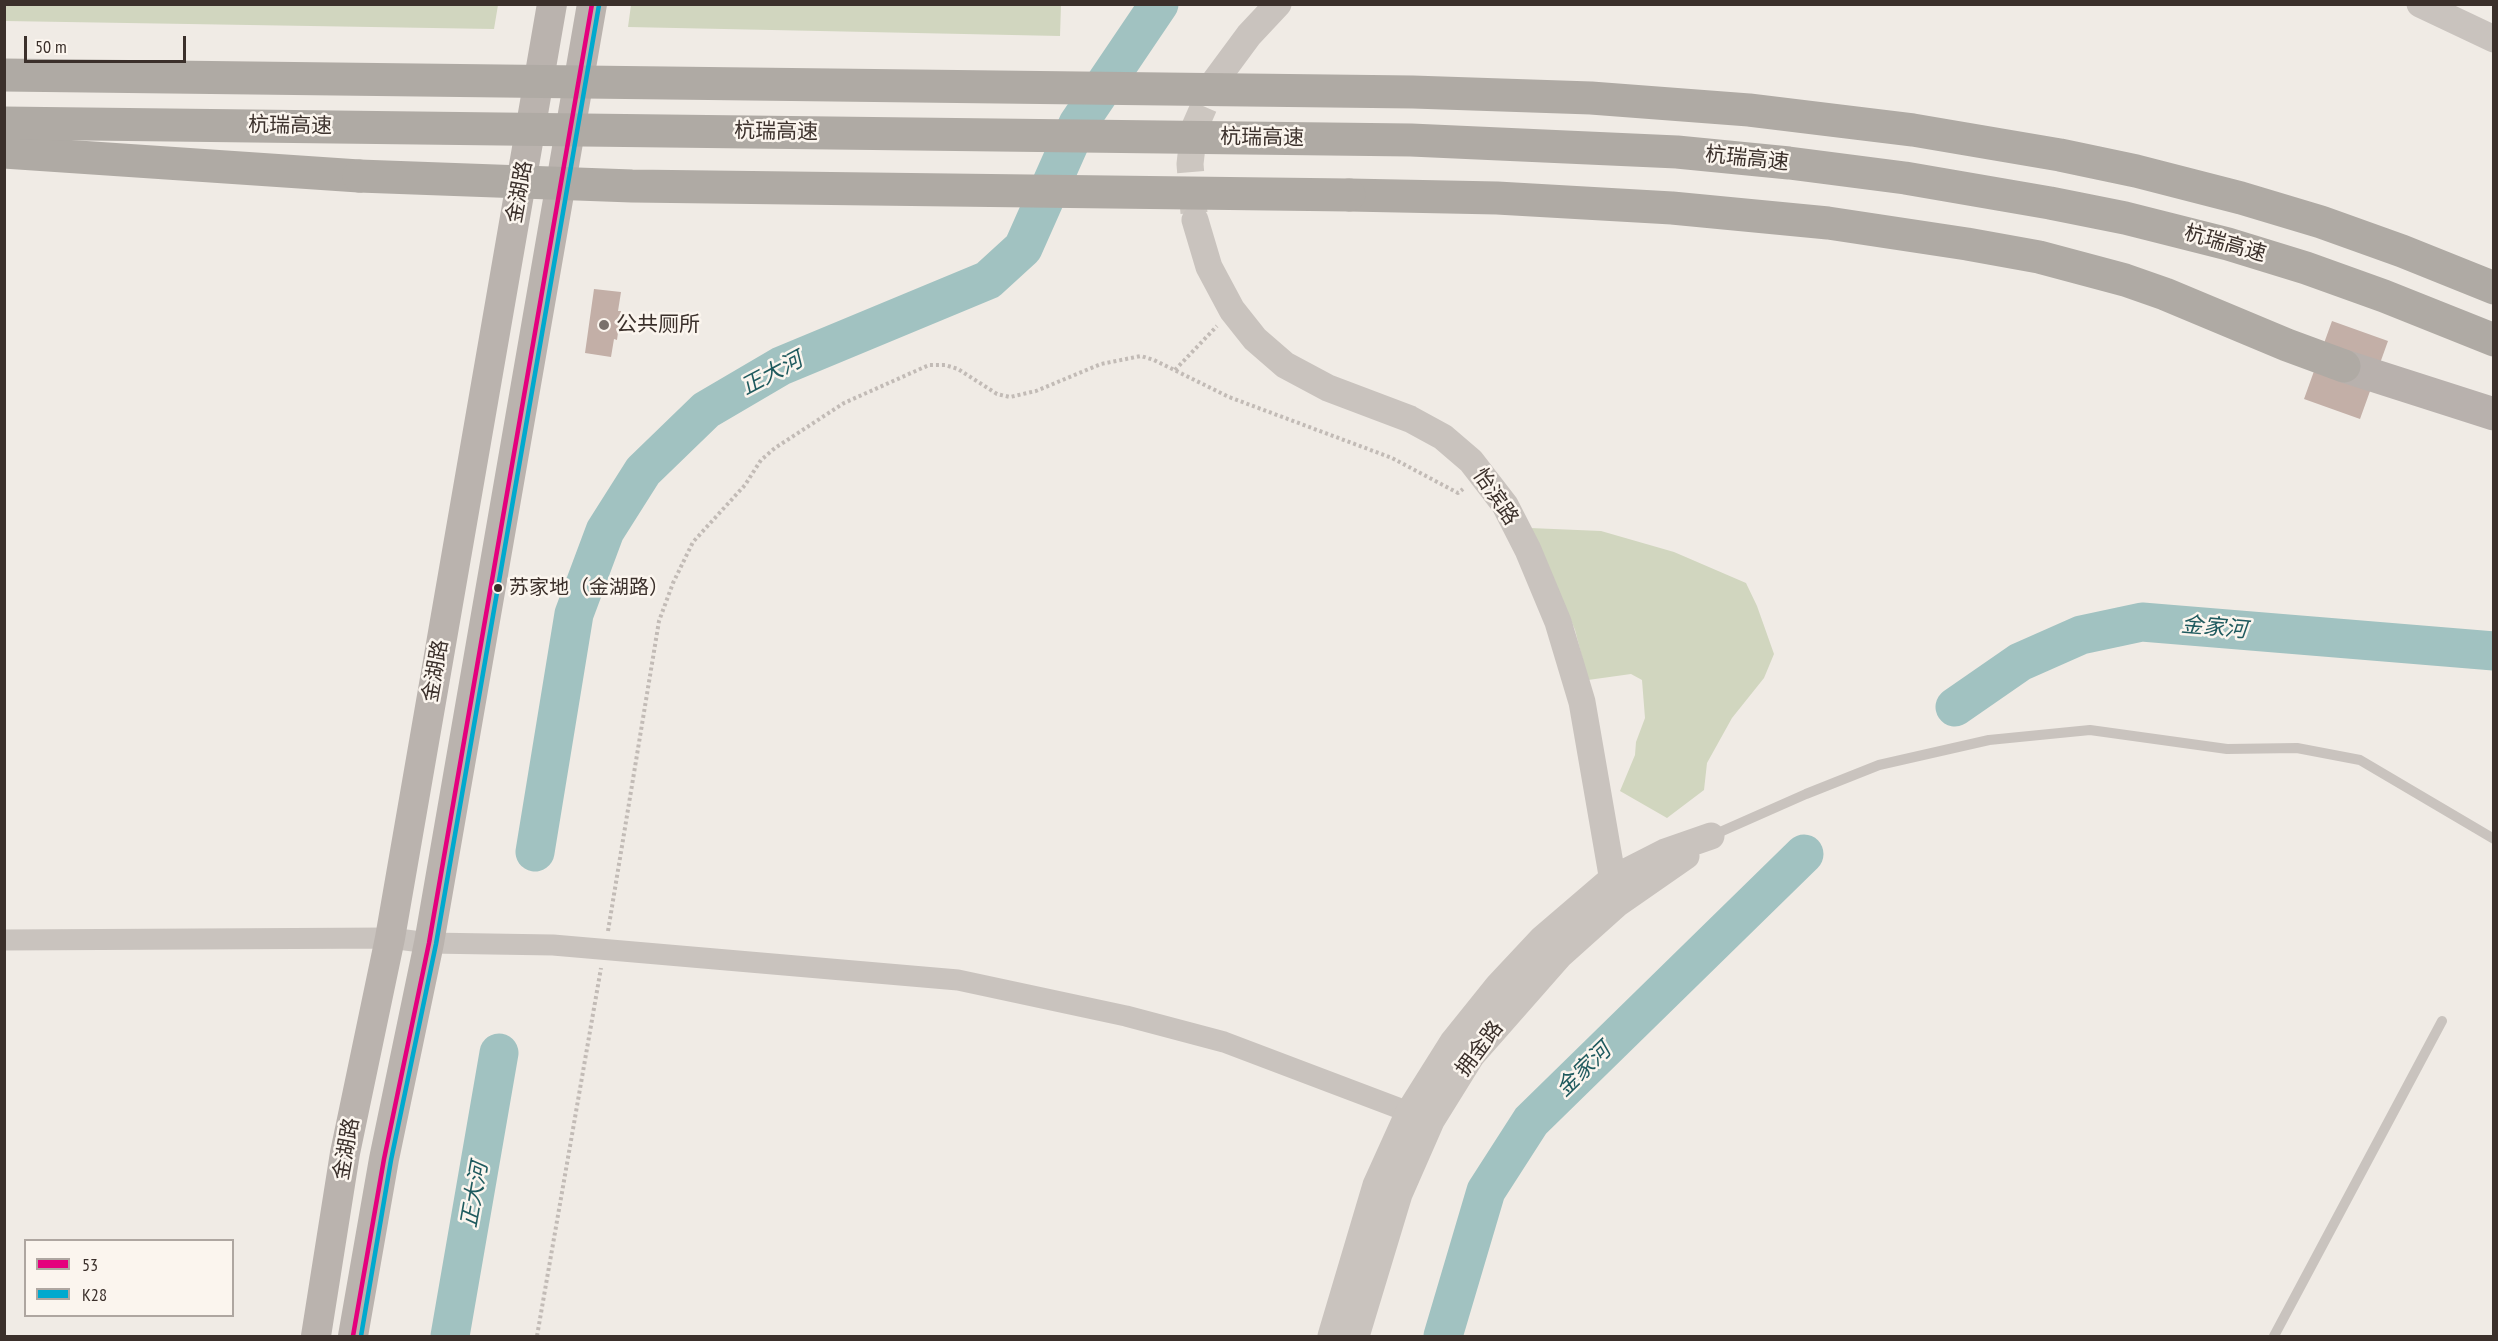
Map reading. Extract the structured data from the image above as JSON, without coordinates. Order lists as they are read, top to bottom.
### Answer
{
  "streets": {
    "highway": ["杭瑞高速"],
    "main road": ["金湖路"],
    "street": ["怡滨路"]
  },
  "water": ["正大河", "金家河"],
  "places": ["公共厕所", "苏家地（金湖路）"],
  "lines": ["transit line 53", "transit line K28"],
  "legend": ["53", "K28"],
  "scale_bar": "50 m"
}
